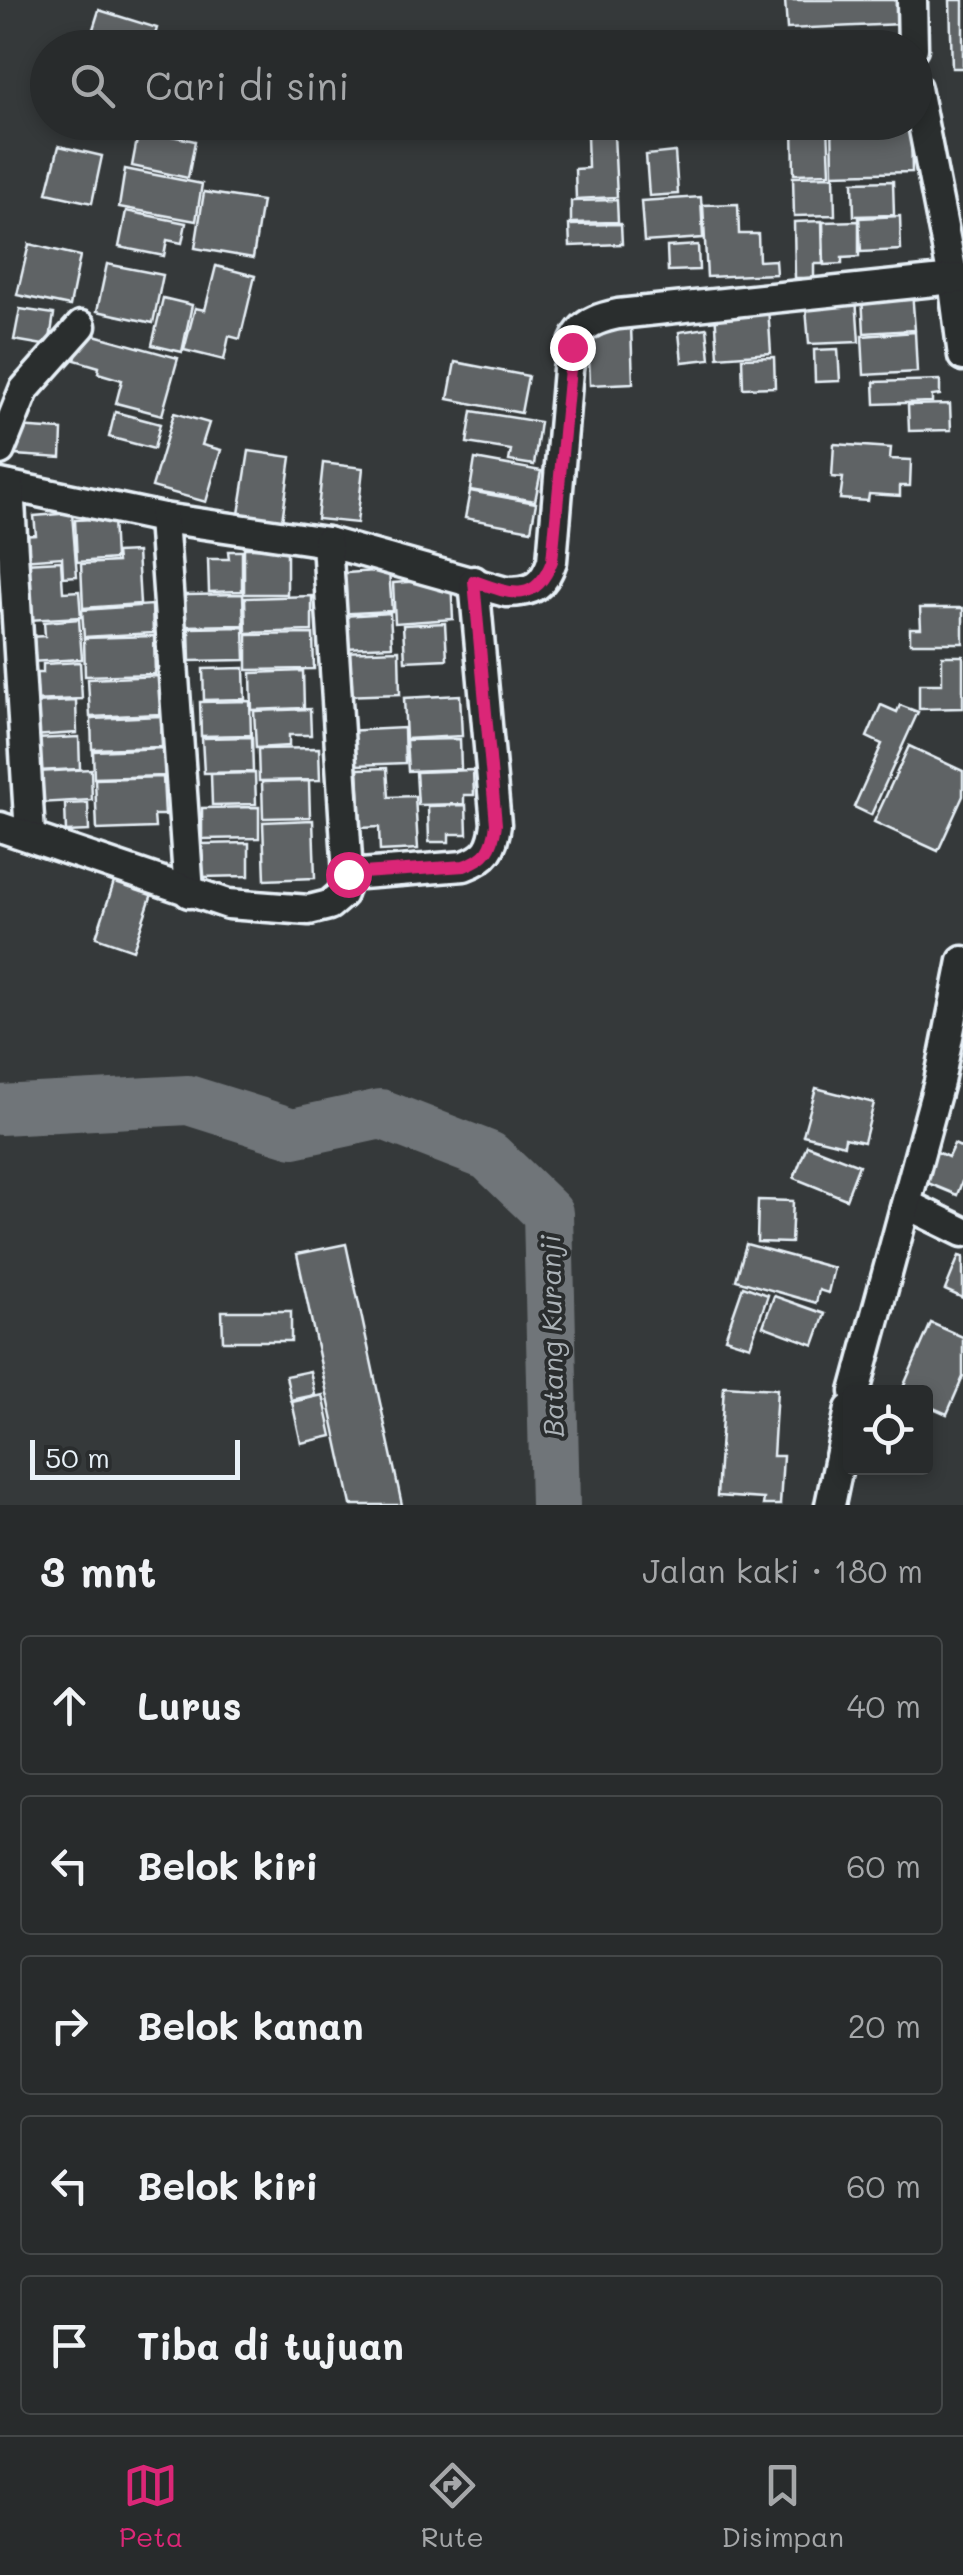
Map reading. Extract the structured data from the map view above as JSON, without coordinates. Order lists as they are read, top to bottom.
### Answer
{
  "water": ["Batang Kuranji"],
  "scale_bar": "50 m",
  "page": {
    "search": "Cari di sini",
    "scale": "50 m",
    "heading": ["3 mnt", "Jalan kaki · 180 m"],
    "list": [
      ["Lurus", "40 m"],
      ["Belok kiri", "60 m"],
      ["Belok kanan", "20 m"],
      ["Belok kiri", "60 m"],
      "Tiba di tujuan"
    ],
    "nav": ["Peta", "Rute", "Disimpan"]
  }
}
